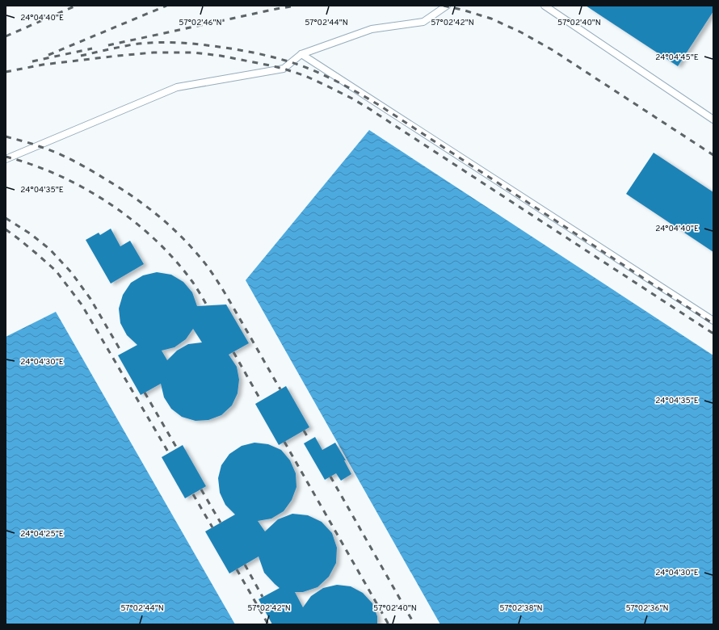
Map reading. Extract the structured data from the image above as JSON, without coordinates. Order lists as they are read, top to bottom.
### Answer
{
  "coordinates": [
    "24°04'40\"E",
    "57°02'46\"N",
    "57°02'44\"N",
    "57°02'42\"N",
    "57°02'40\"N",
    "24°04'45\"E",
    "24°04'35\"E",
    "24°04'30\"E",
    "24°04'25\"E",
    "57°02'38\"N",
    "57°02'36\"N"
  ]
}
